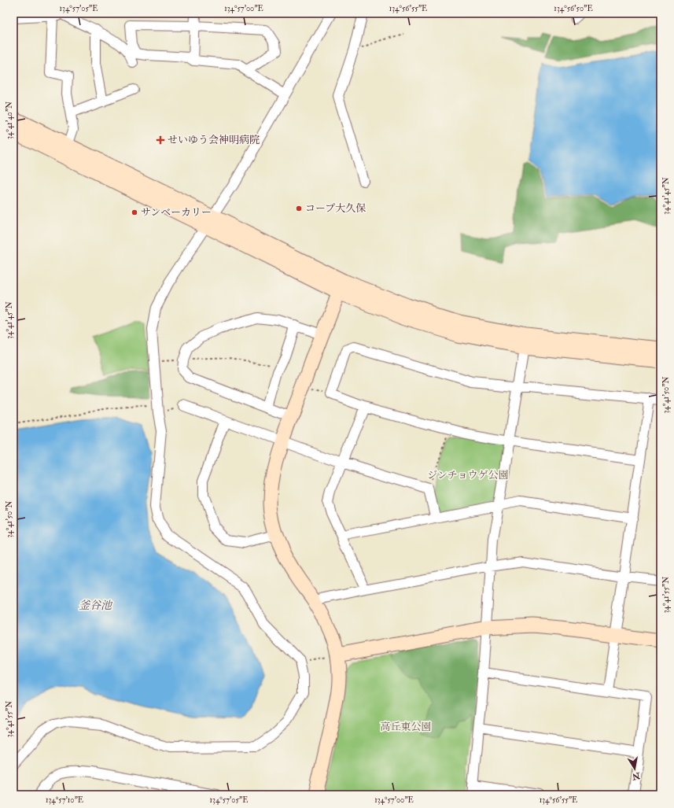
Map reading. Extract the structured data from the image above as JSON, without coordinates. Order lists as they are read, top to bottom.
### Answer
{
  "water": ["釜谷池"],
  "parks": ["ジンチョウゲ公園", "高丘東公園"],
  "places": {
    "health": ["せいゆう会神明病院"],
    "other": ["コープ大久保", "サンベーカリー"]
  },
  "north": "bottom",
  "coordinates": [
    "134°57'05\"E",
    "134°57'00\"E",
    "134°56'55\"E",
    "134°56'50\"E",
    "34°41'40\"N",
    "34°41'45\"N",
    "34°41'50\"N",
    "34°41'55\"N",
    "134°57'10\"E"
  ]
}
